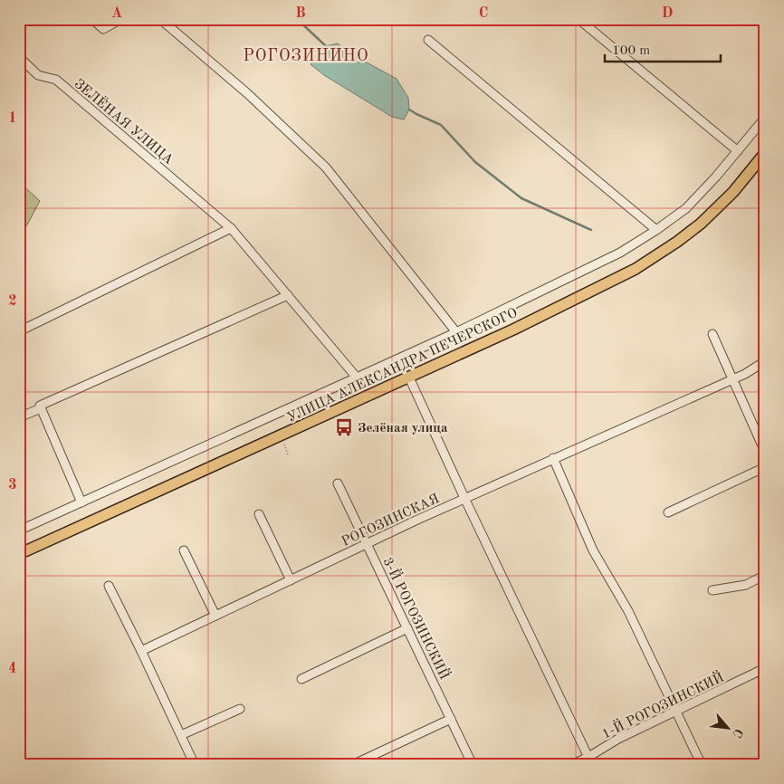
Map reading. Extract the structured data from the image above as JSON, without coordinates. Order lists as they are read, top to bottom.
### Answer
{
  "streets": {
    "main road": ["УЛИЦА АЛЕКСАНДРА ПЕЧЕРСКОГО"],
    "street": [
      "ЗЕЛЁНАЯ УЛИЦА",
      "РОГОЗИНСКАЯ",
      "3-Й РОГОЗИНСКИЙ",
      "1-Й РОГОЗИНСКИЙ"
    ]
  },
  "crossings": [
    ["РОГОЗИНСКАЯ", "3-Й РОГОЗИНСКИЙ"]
  ],
  "districts": ["РОГОЗИНИНО"],
  "places": {
    "bus stop": ["Зелёная улица"]
  },
  "scale_bar": "100 m",
  "north": "bottom right",
  "grid": {
    "columns": [
      "A",
      "B",
      "C",
      "D"
    ],
    "rows": [
      "1",
      "2",
      "3",
      "4"
    ]
  }
}
